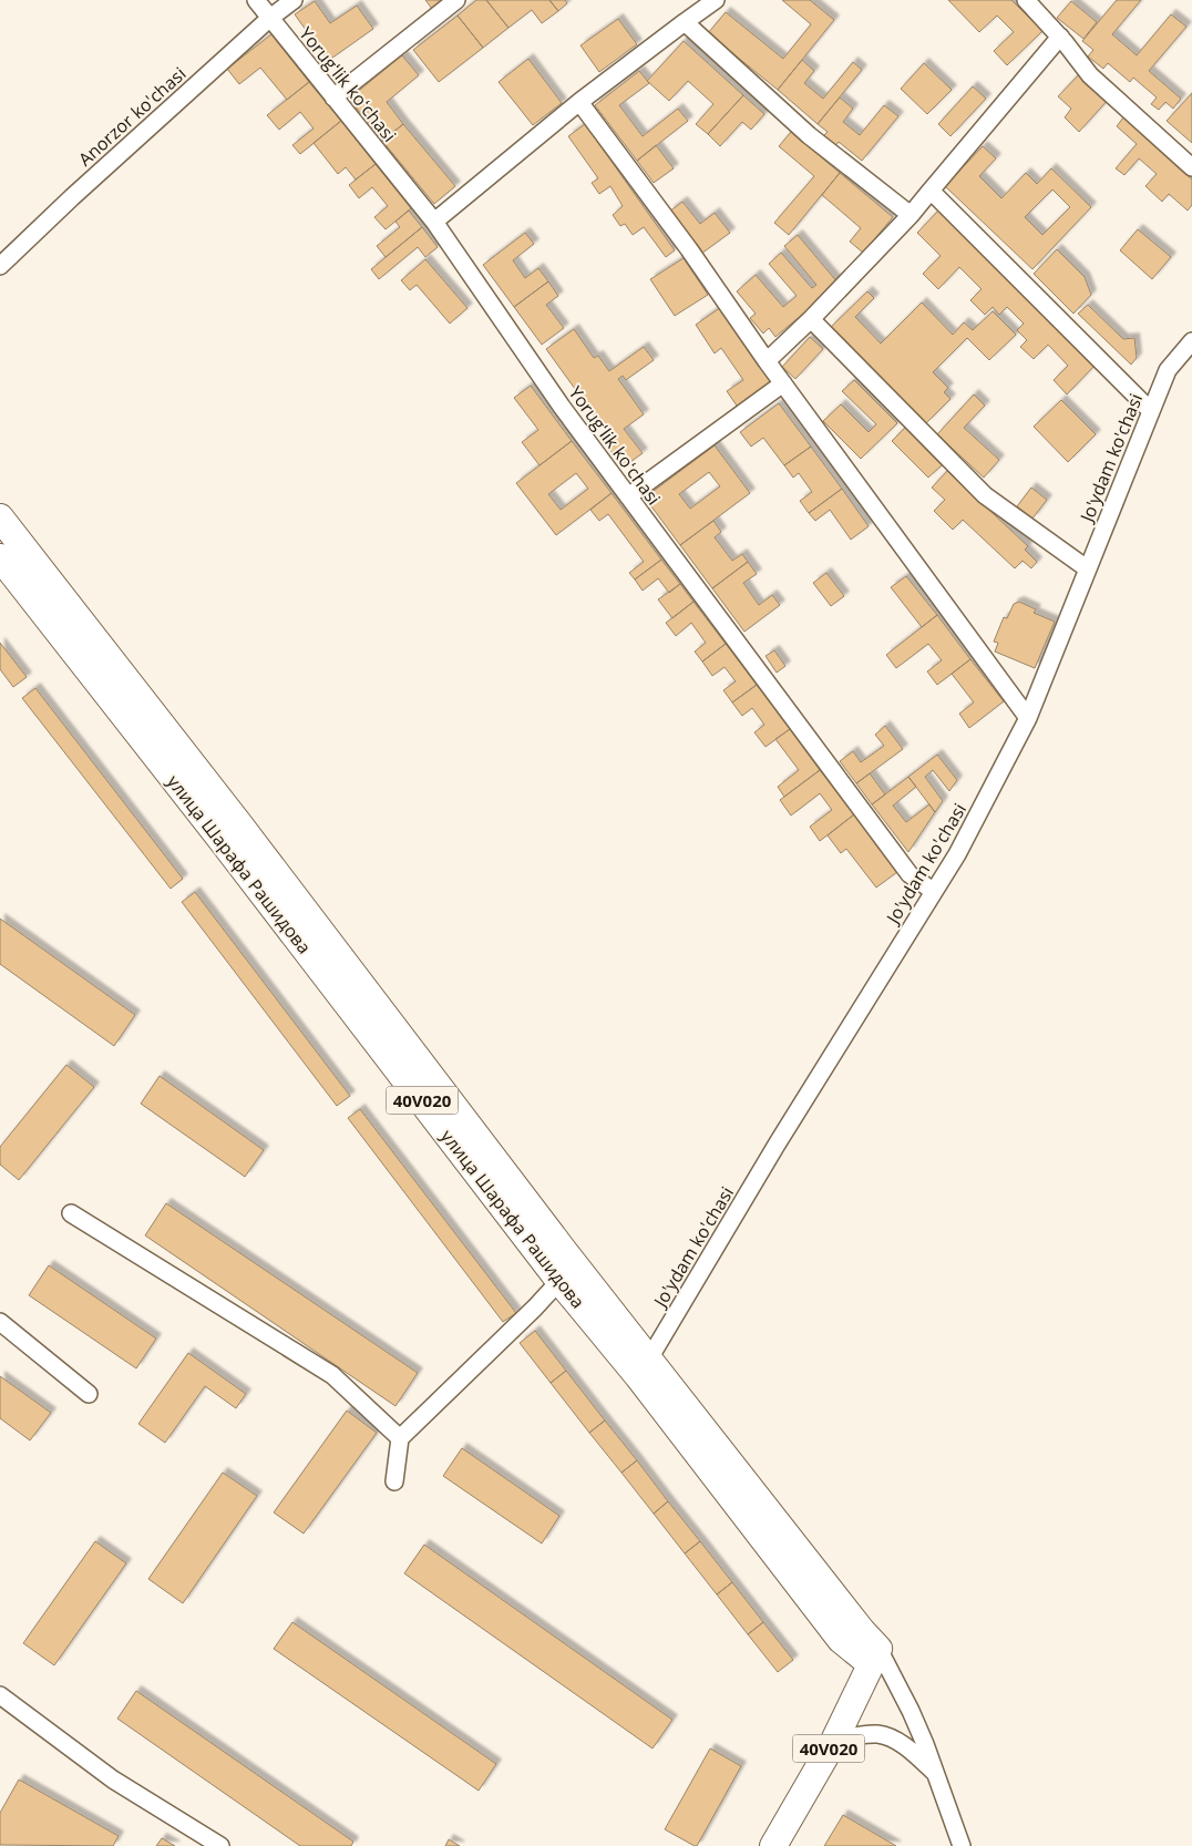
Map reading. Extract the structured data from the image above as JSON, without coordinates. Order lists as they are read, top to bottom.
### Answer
{
  "streets": {
    "main road": ["улица Шарафа Рашидова", "40V020"],
    "street": ["Yorugʻlik koʻchasi", "Anorzor ko'chasi", "Jo'ydam ko'chasi"]
  },
  "crossings": [
    ["Yorugʻlik koʻchasi", "Anorzor ko'chasi"],
    ["Yorugʻlik koʻchasi", "Jo'ydam ko'chasi"],
    ["Jo'ydam ko'chasi", "улица Шарафа Рашидова"],
    ["улица Шарафа Рашидова", "40V020"]
  ]
}
